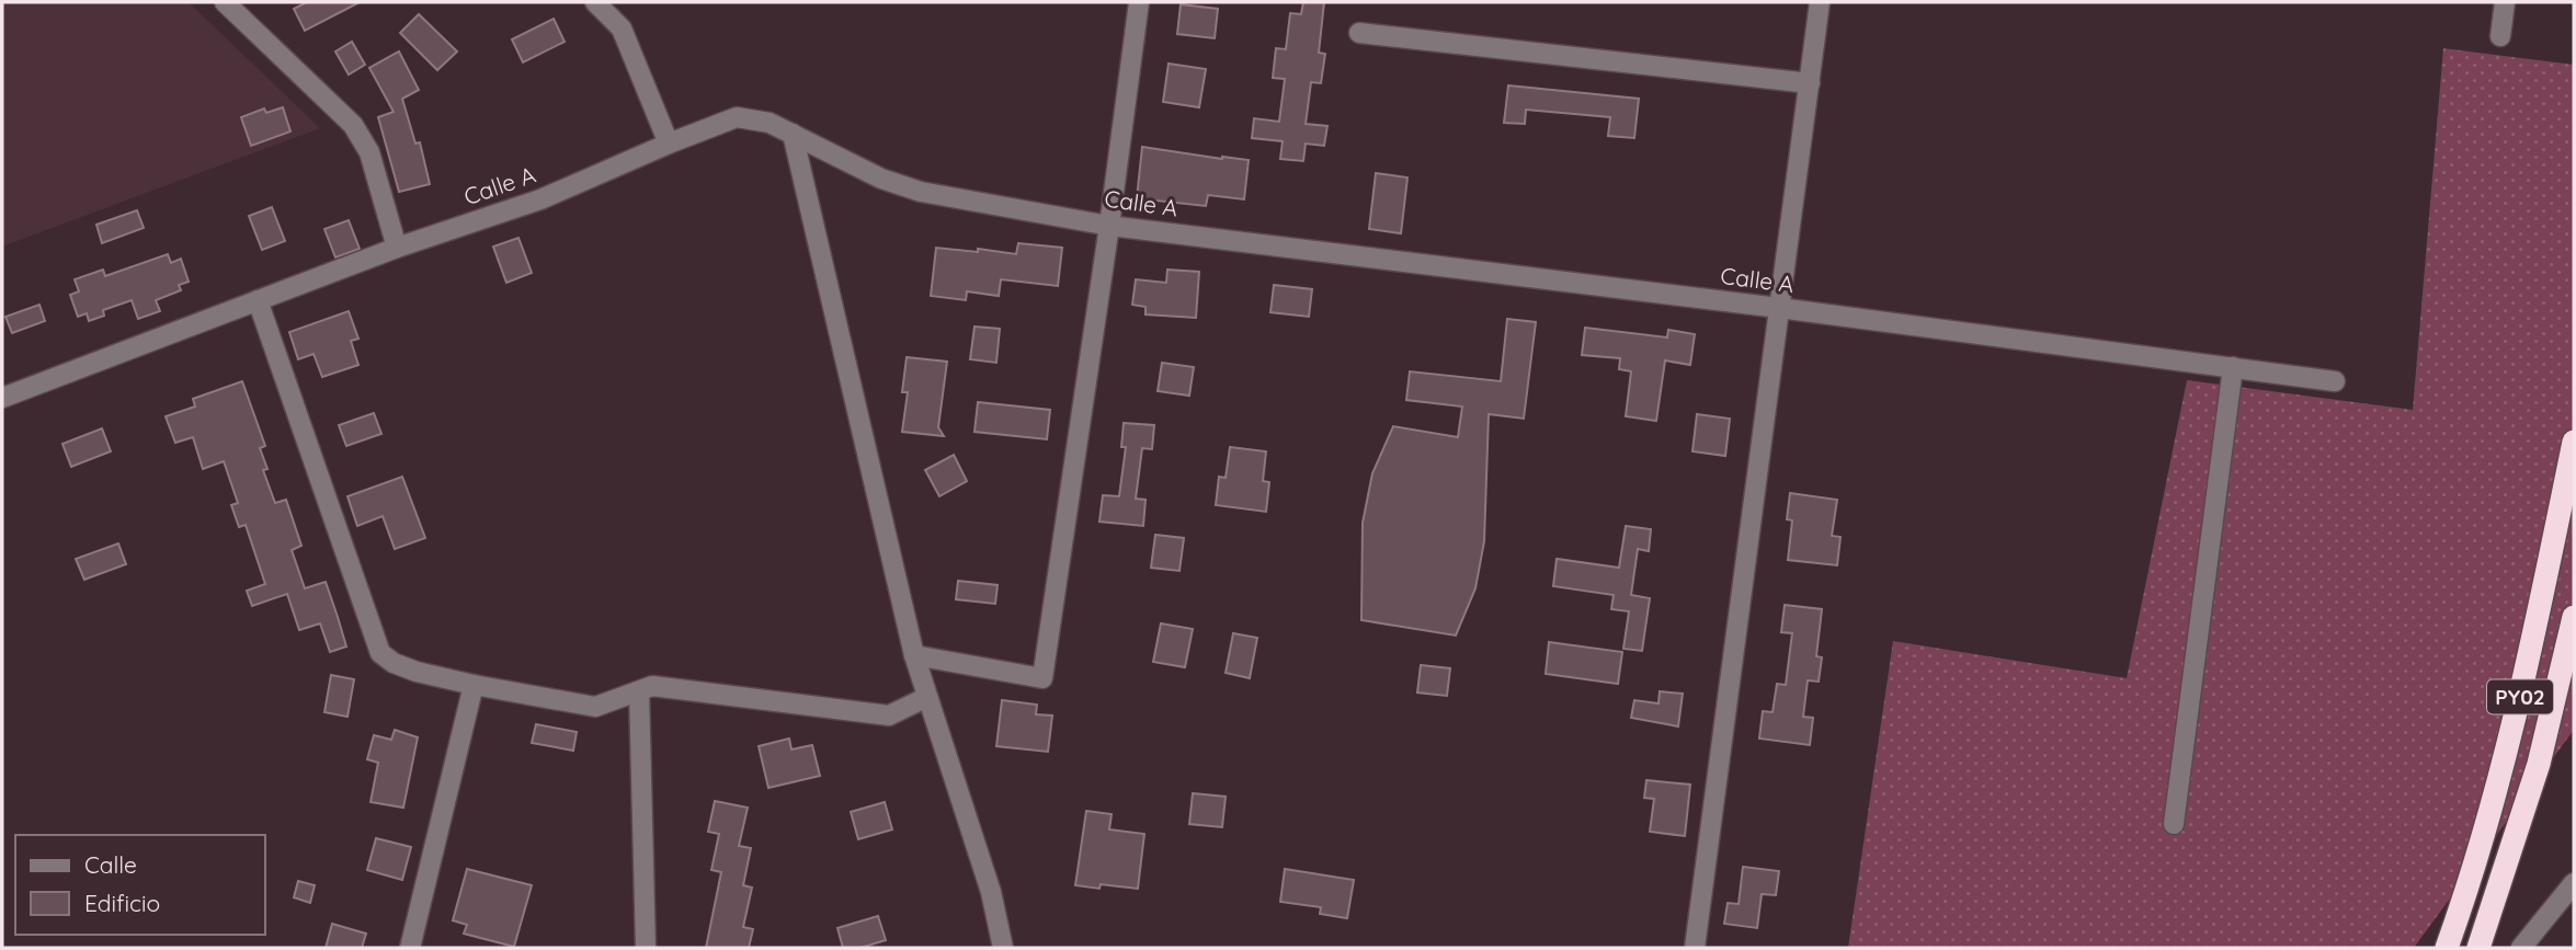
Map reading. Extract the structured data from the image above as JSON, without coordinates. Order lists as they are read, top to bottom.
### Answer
{
  "streets": {
    "highway": ["PY02"],
    "street": ["Calle A"]
  },
  "legend": ["Calle", "Edificio"]
}
